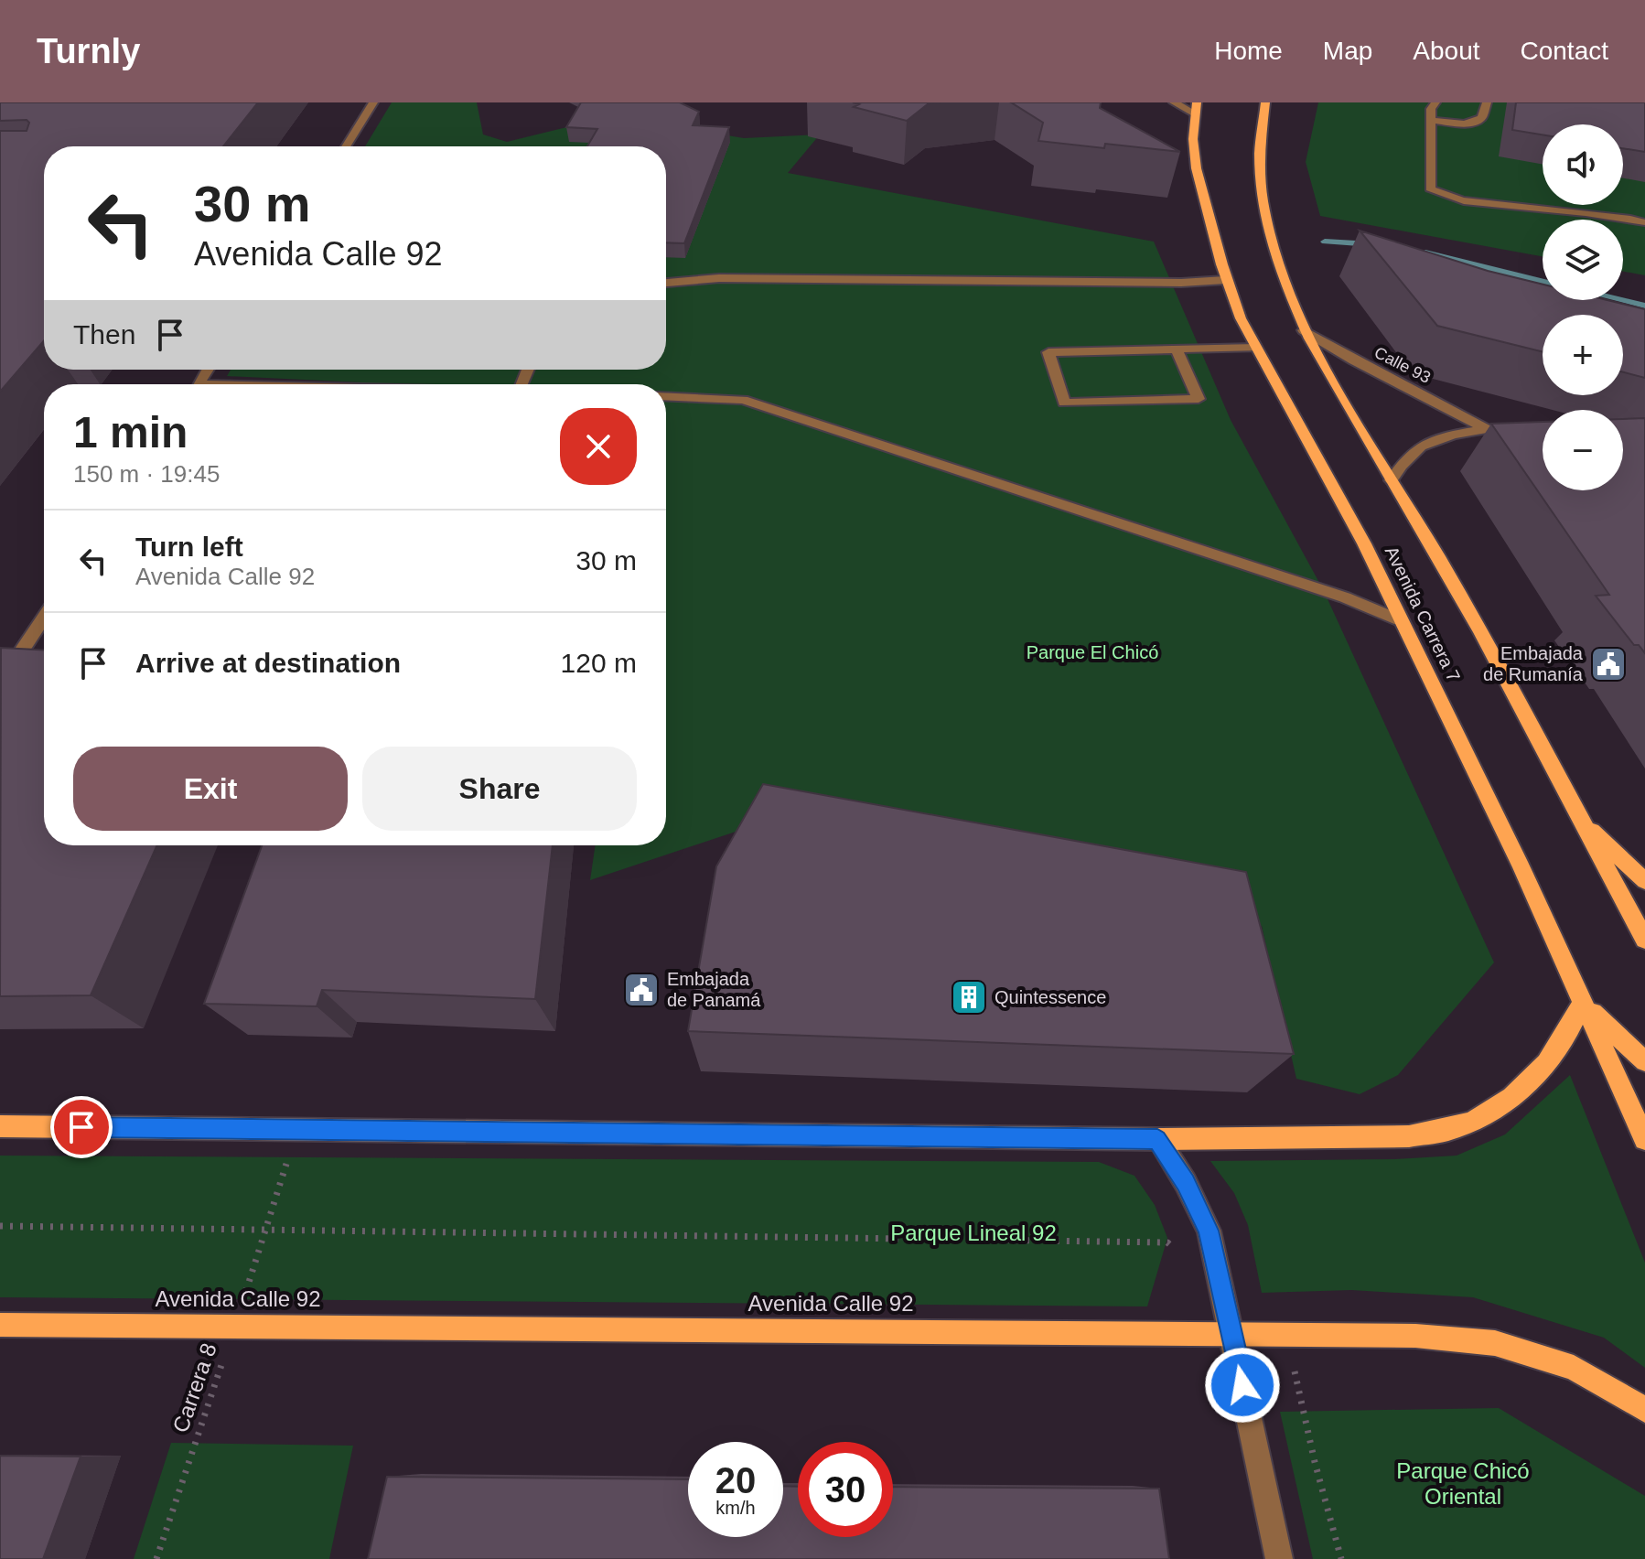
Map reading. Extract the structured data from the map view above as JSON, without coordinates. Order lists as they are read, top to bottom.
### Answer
{
  "streets": {
    "main road": ["Avenida Carrera 7", "Avenida Calle 92"],
    "street": ["Calle 93"],
    "path": ["Carrera 8"]
  },
  "crossings": [
    ["Calle 93", "Avenida Carrera 7"],
    ["Avenida Calle 92", "Carrera 8"]
  ],
  "parks": ["Parque El Chicó", "Parque Lineal 92", "Parque Chicó Oriental"],
  "places": {
    "public building": ["Embajada de Rumanía", "Embajada de Panamá"],
    "building": ["Quintessence"]
  },
  "page": {
    "header": "Turnly",
    "nav": [
      "Home",
      "Map",
      "About",
      "Contact"
    ],
    "map_buttons": ["+", "−"],
    "turn": ["30 m", "Avenida Calle 92"],
    "then": "Then",
    "heading": ["1 min", "150 m · 19:45"],
    "list": [
      {
        "name": "Turn left",
        "note": "Avenida Calle 92",
        "value": "30 m"
      },
      {
        "name": "Arrive at destination",
        "value": "120 m"
      }
    ],
    "buttons": ["Exit", "Share"],
    "speed": "20 km/h",
    "limit": "30"
  }
}
